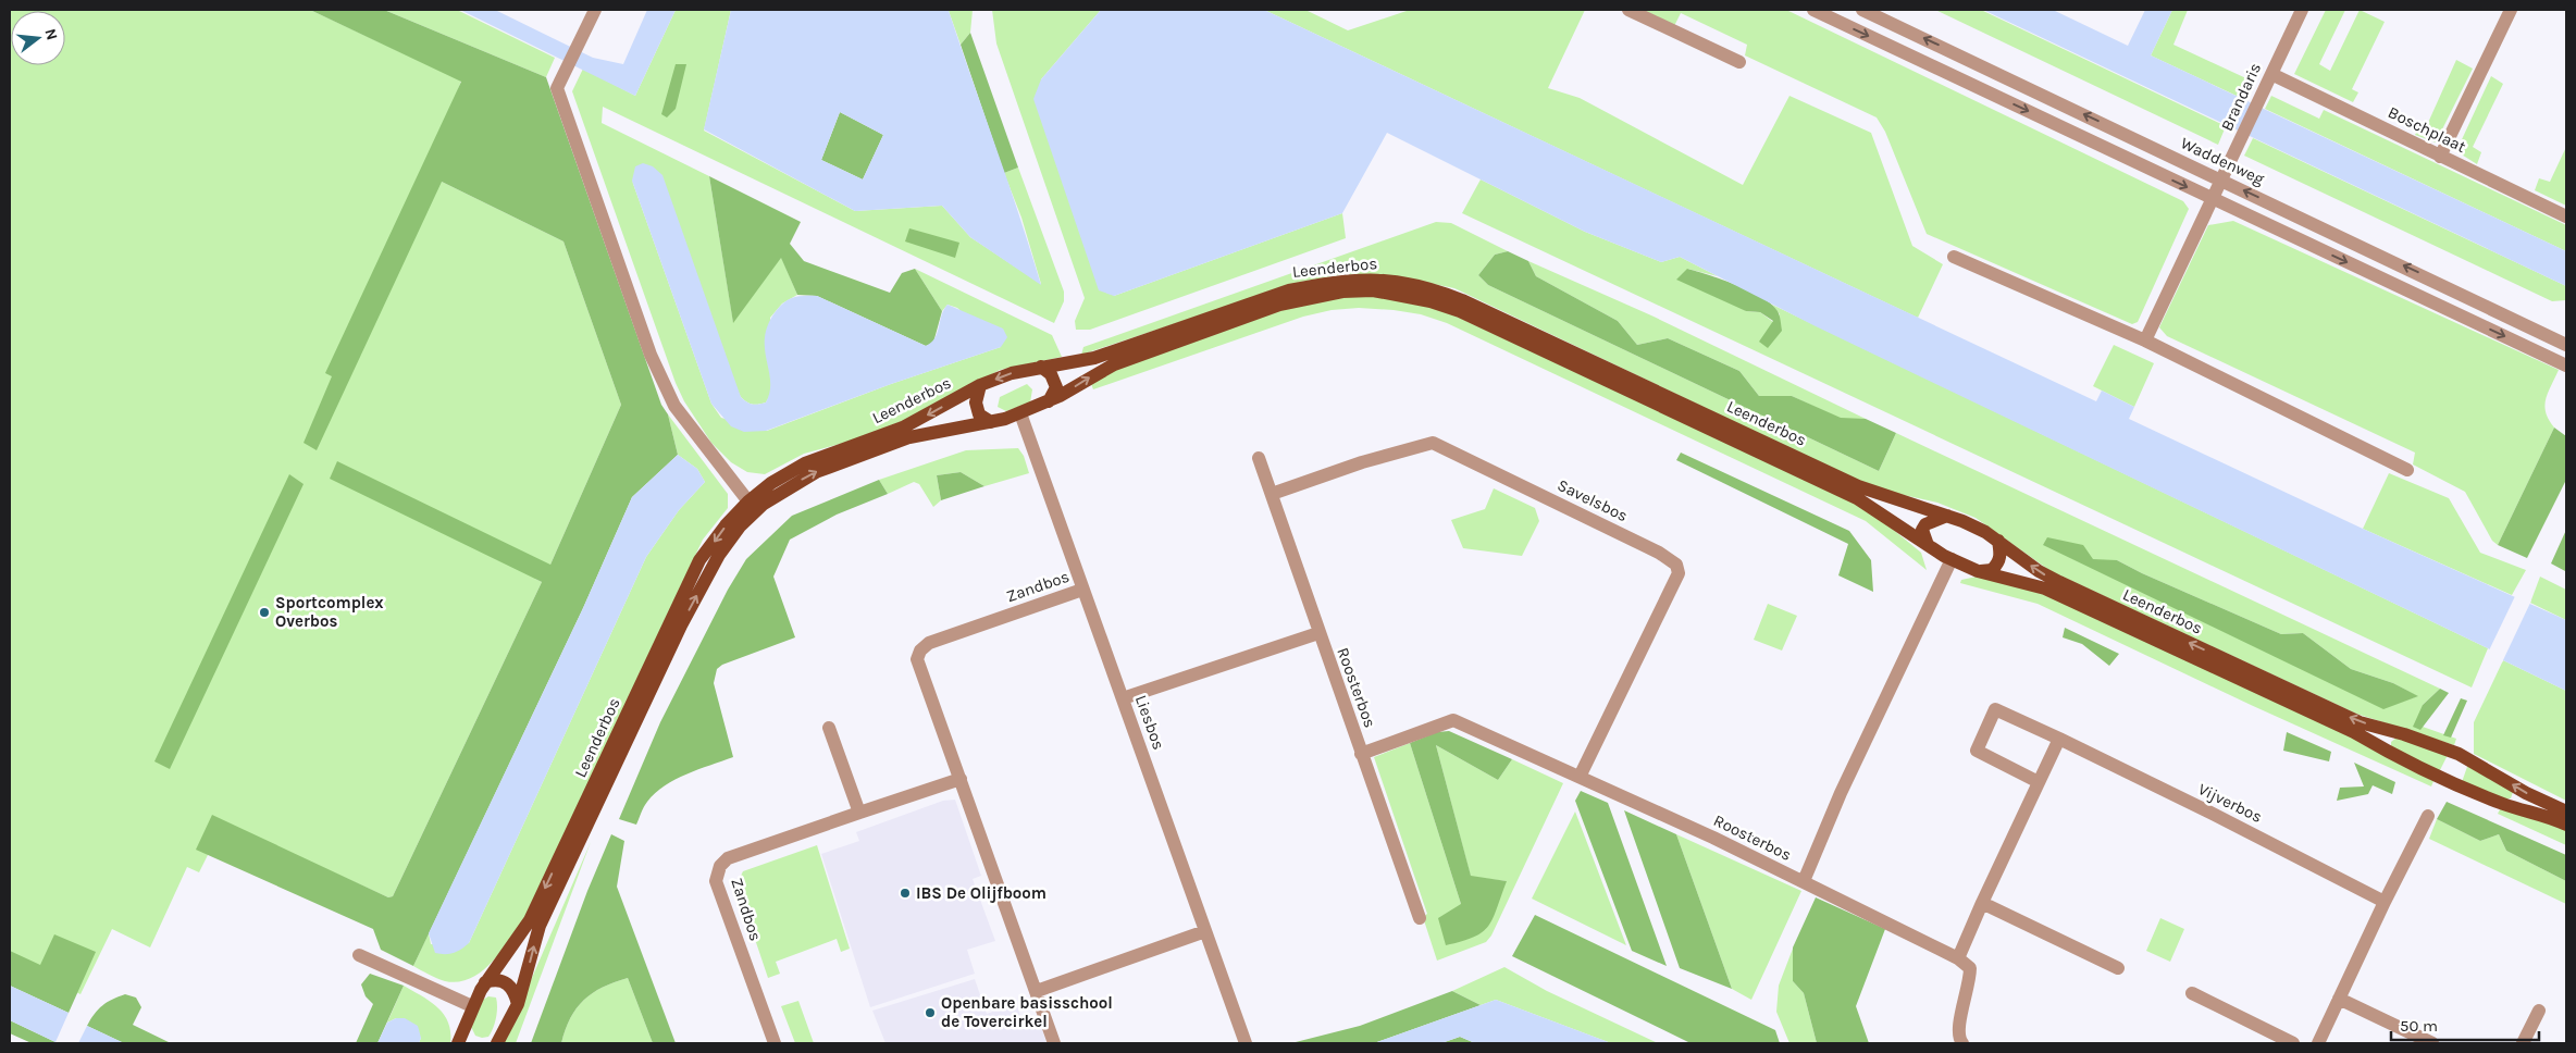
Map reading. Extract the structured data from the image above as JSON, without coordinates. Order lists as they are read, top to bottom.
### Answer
{
  "streets": {
    "main road": ["Leenderbos"],
    "street": [
      "Brandaris",
      "Boschplaat",
      "Waddenweg",
      "Savelsbos",
      "Zandbos",
      "Roosterbos",
      "Liesbos",
      "Vijverbos"
    ]
  },
  "crossings": [
    ["Brandaris", "Boschplaat"],
    ["Brandaris", "Waddenweg"],
    ["Leenderbos", "Roosterbos"],
    ["Leenderbos", "Liesbos"],
    ["Savelsbos", "Roosterbos"],
    ["Zandbos", "Liesbos"]
  ],
  "places": ["Sportcomplex Overbos", "IBS De Olijfboom", "Openbare basisschool de Tovercirkel"],
  "scale_bar": "50 m",
  "north": "right"
}
